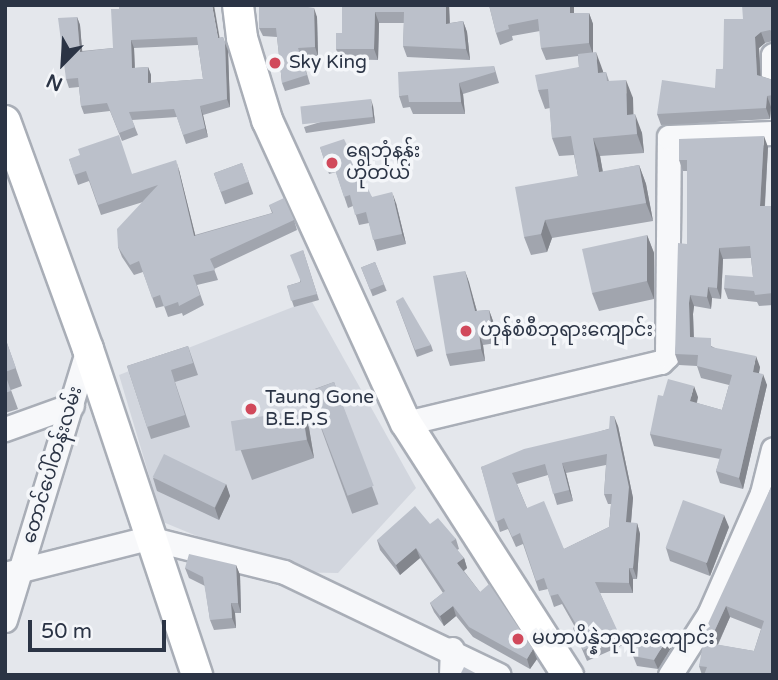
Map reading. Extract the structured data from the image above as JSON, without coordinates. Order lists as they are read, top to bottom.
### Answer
{
  "streets": {
    "street": ["တောင်ပေါ်တန်းလမ်း"]
  },
  "places": [
    "Sky King",
    "ရွှေဘုံနန်း ဟိုတယ်",
    "ဟုန်စံစီဘုရားကျောင်း",
    "Taung Gone B.E.P.S",
    "မဟာပိန္နဲဘုရားကျောင်း"
  ],
  "scale_bar": "50 m",
  "north": "bottom left"
}
